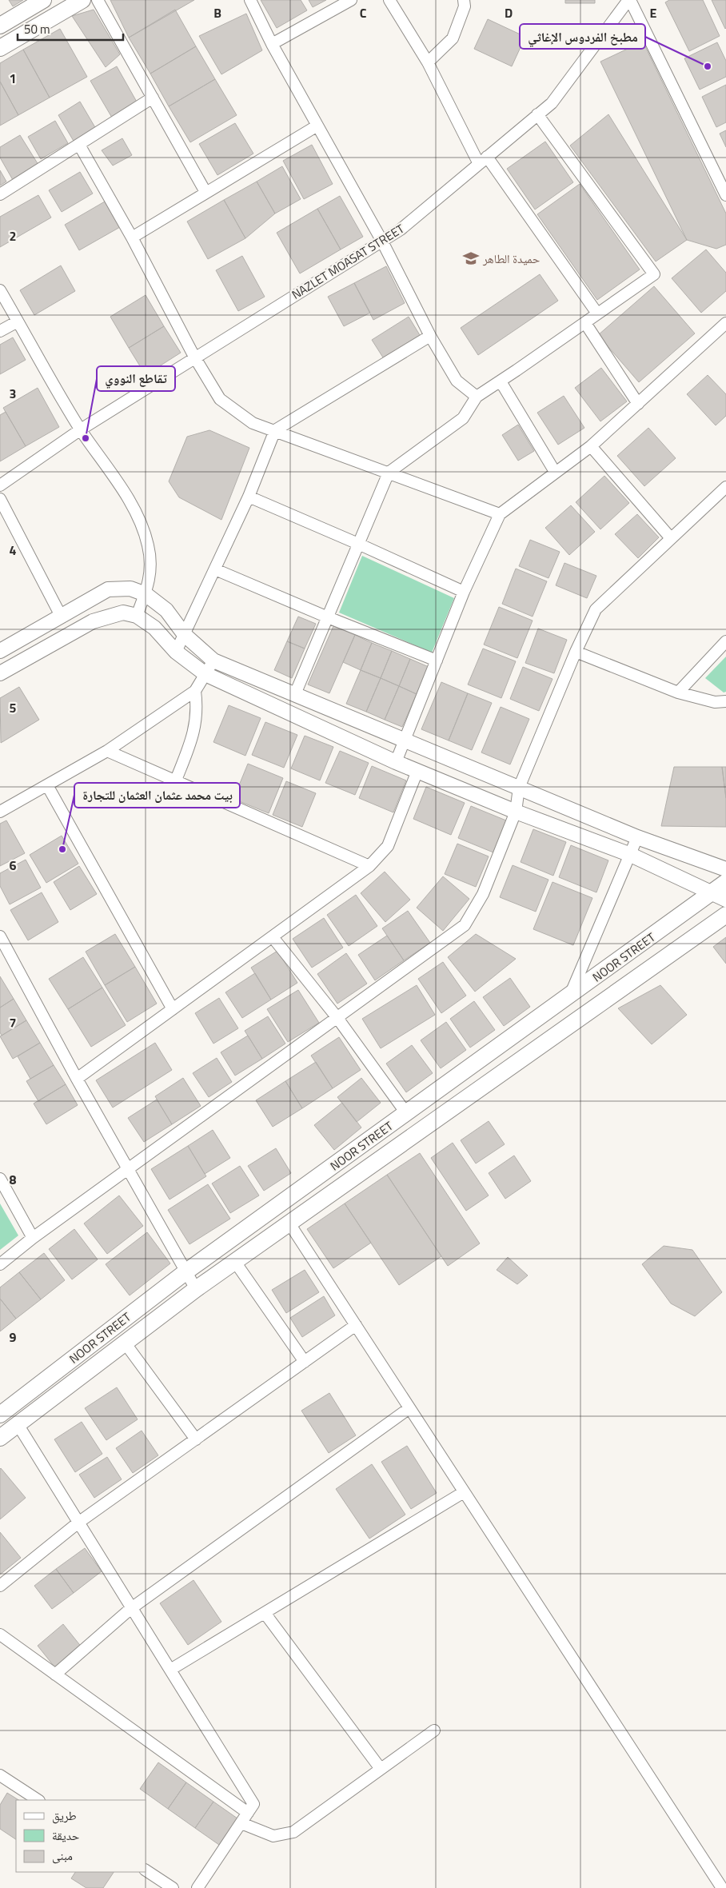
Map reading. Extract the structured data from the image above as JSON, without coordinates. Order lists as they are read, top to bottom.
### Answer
{
  "streets": {
    "main road": ["NOOR STREET"],
    "street": ["NAZLET MOASAT STREET"]
  },
  "places": {
    "other": ["مطبخ الفردوس الإغاثي", "تقاطع النووي", "بيت محمد عثمان العثمان للتجارة"],
    "school or university": ["حميدة الطاهر"]
  },
  "legend": ["طريق", "حديقة", "مبنى"],
  "scale_bar": "50 m",
  "grid": {
    "columns": [
      "B",
      "C",
      "D",
      "E"
    ],
    "rows": [
      "1",
      "2",
      "3",
      "4",
      "5",
      "6",
      "7",
      "8",
      "9"
    ]
  }
}
